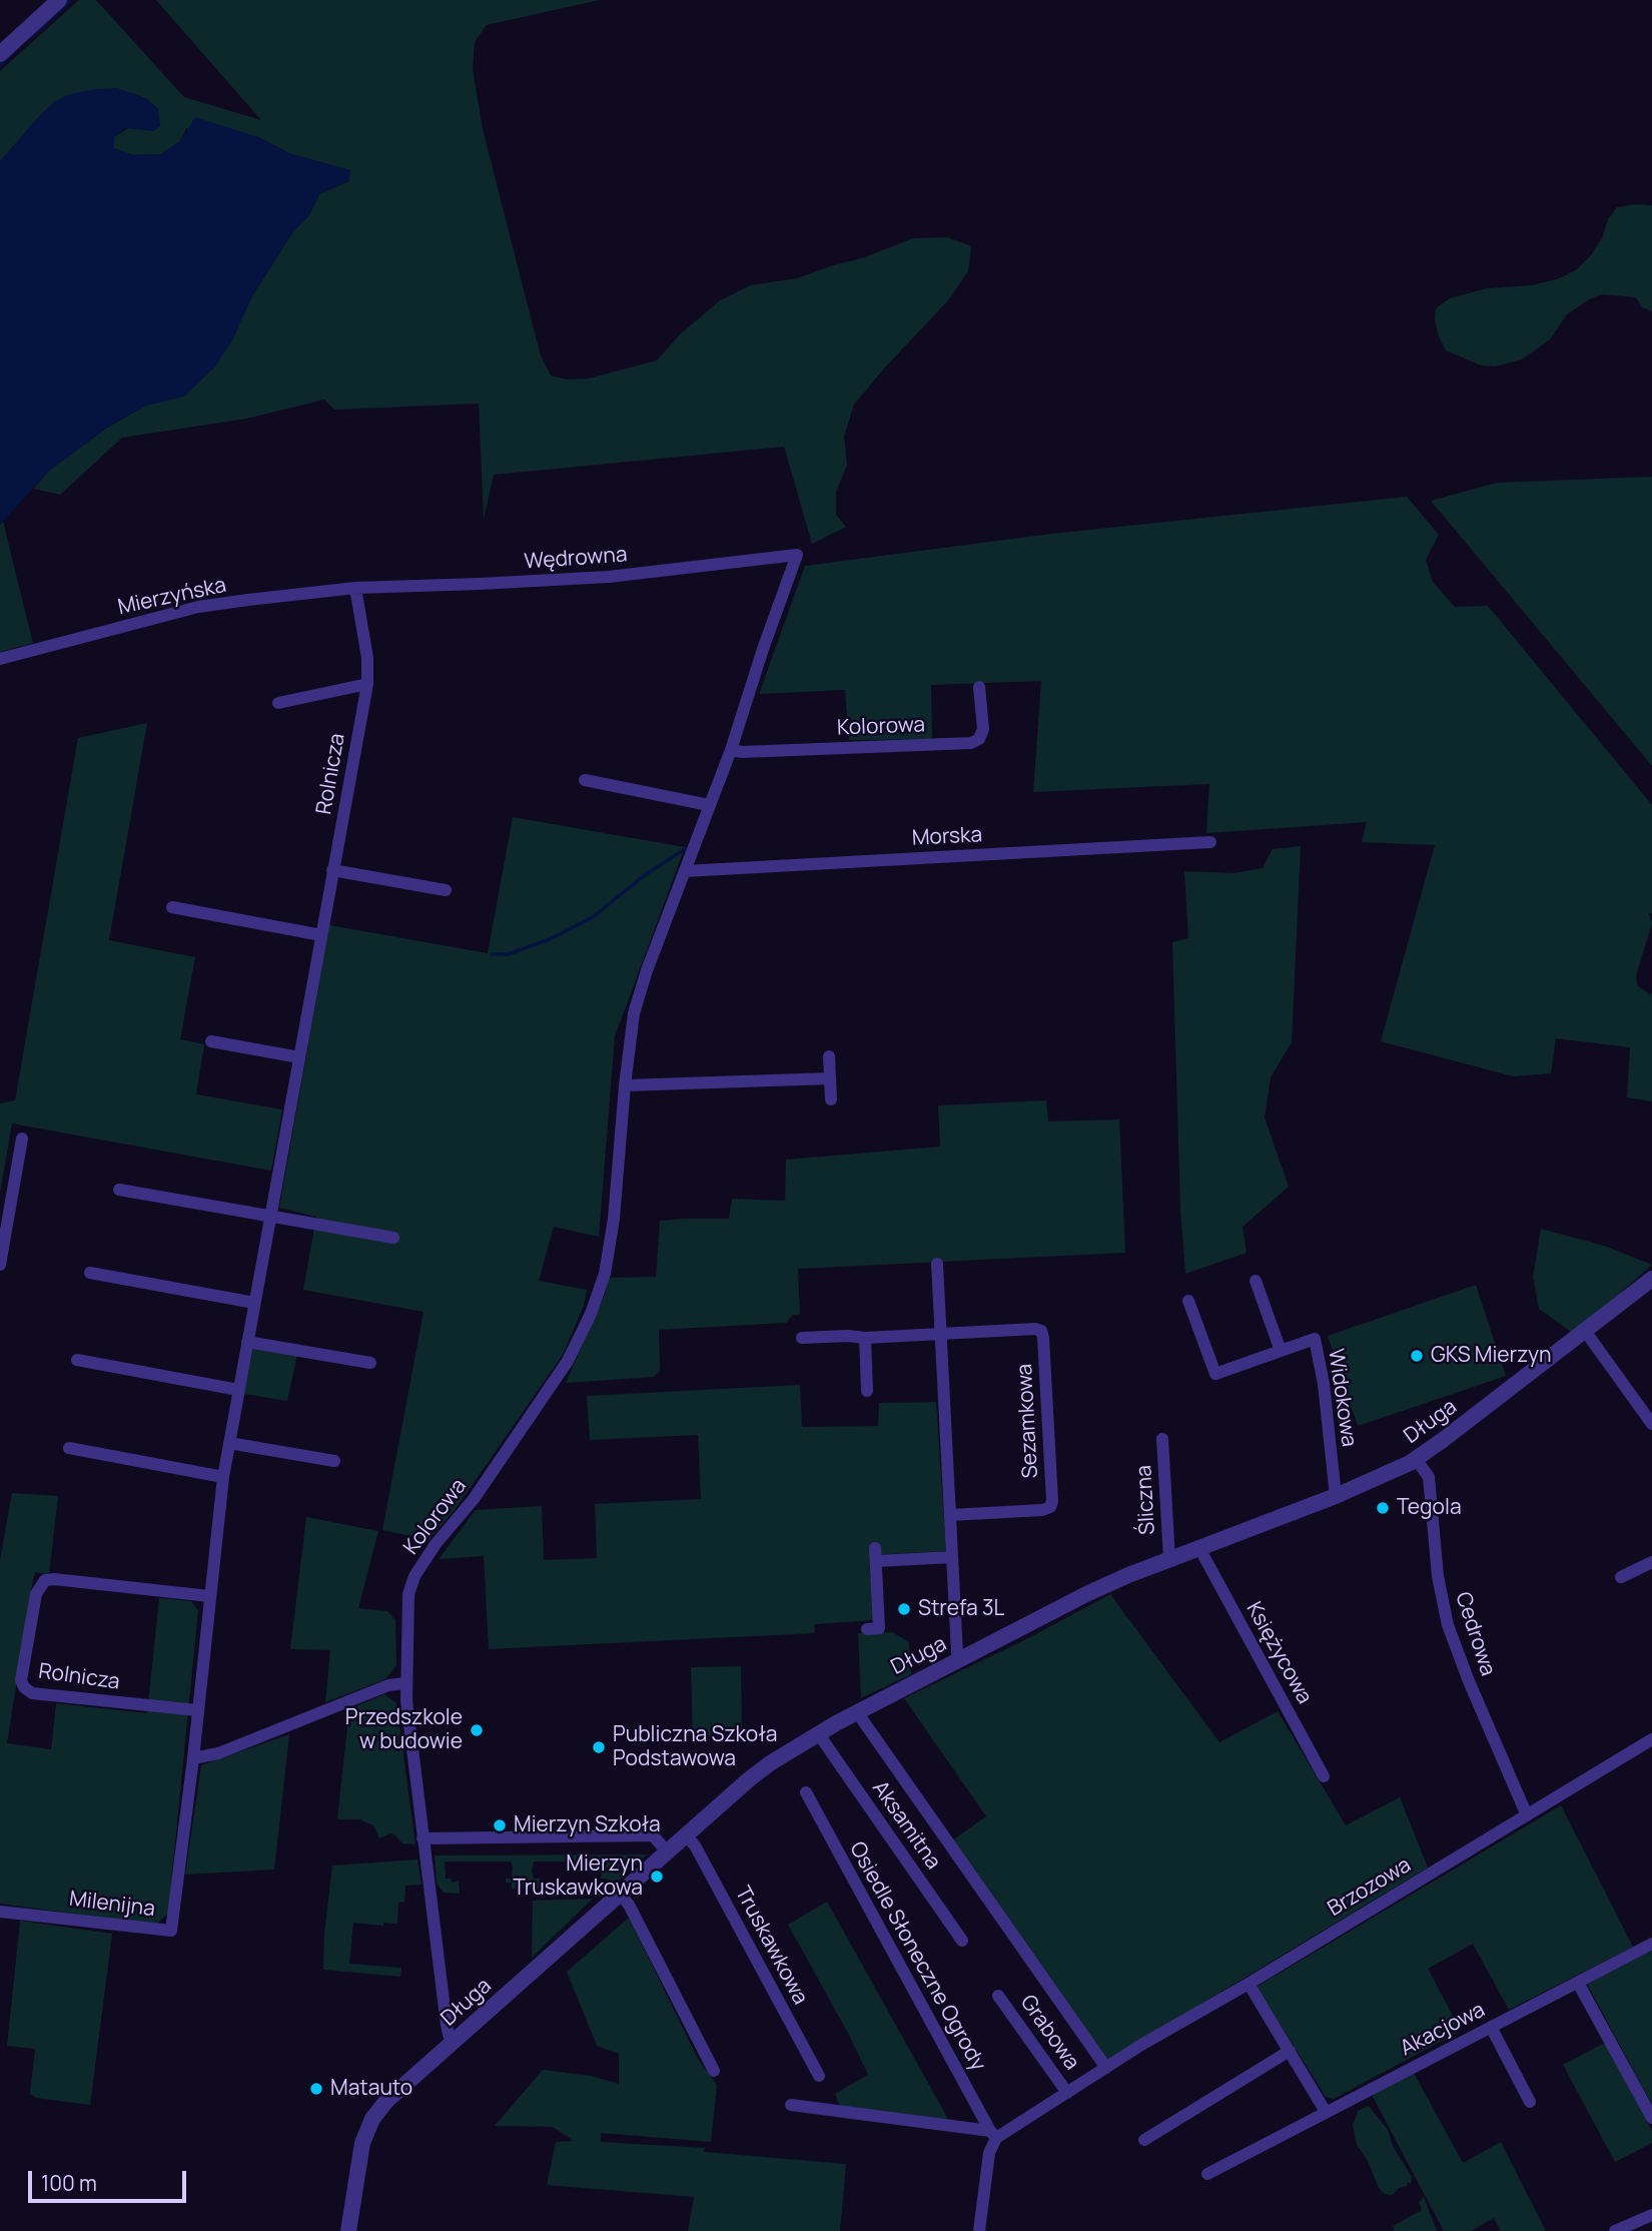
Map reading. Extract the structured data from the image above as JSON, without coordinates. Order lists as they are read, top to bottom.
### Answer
{
  "streets": {
    "street": [
      "Wędrowna",
      "Mierzyńska",
      "Kolorowa",
      "Rolnicza",
      "Morska",
      "Widokowa",
      "Sezamkowa",
      "Długa",
      "Śliczna",
      "Cedrowa",
      "Księżycowa",
      "Aksamitna",
      "Brzozowa",
      "Milenijna",
      "Truskawkowa",
      "Osiedle Słoneczne Ogrody",
      "Akacjowa",
      "Grabowa"
    ]
  },
  "crossings": [
    ["Wędrowna", "Mierzyńska"],
    ["Wędrowna", "Kolorowa"],
    ["Wędrowna", "Rolnicza"],
    ["Mierzyńska", "Rolnicza"],
    ["Kolorowa", "Morska"],
    ["Kolorowa", "Długa"],
    ["Rolnicza", "Milenijna"],
    ["Widokowa", "Długa"],
    ["Długa", "Śliczna"],
    ["Długa", "Cedrowa"],
    ["Długa", "Księżycowa"],
    ["Długa", "Aksamitna"],
    ["Długa", "Truskawkowa"],
    ["Cedrowa", "Brzozowa"],
    ["Brzozowa", "Osiedle Słoneczne Ogrody"],
    ["Brzozowa", "Grabowa"]
  ],
  "places": [
    "GKS Mierzyn",
    "Tegola",
    "Strefa 3L",
    "Przedszkole w budowie",
    "Publiczna Szkoła Podstawowa",
    "Mierzyn Szkoła",
    "Mierzyn Truskawkowa",
    "Matauto"
  ],
  "scale_bar": "100 m"
}
